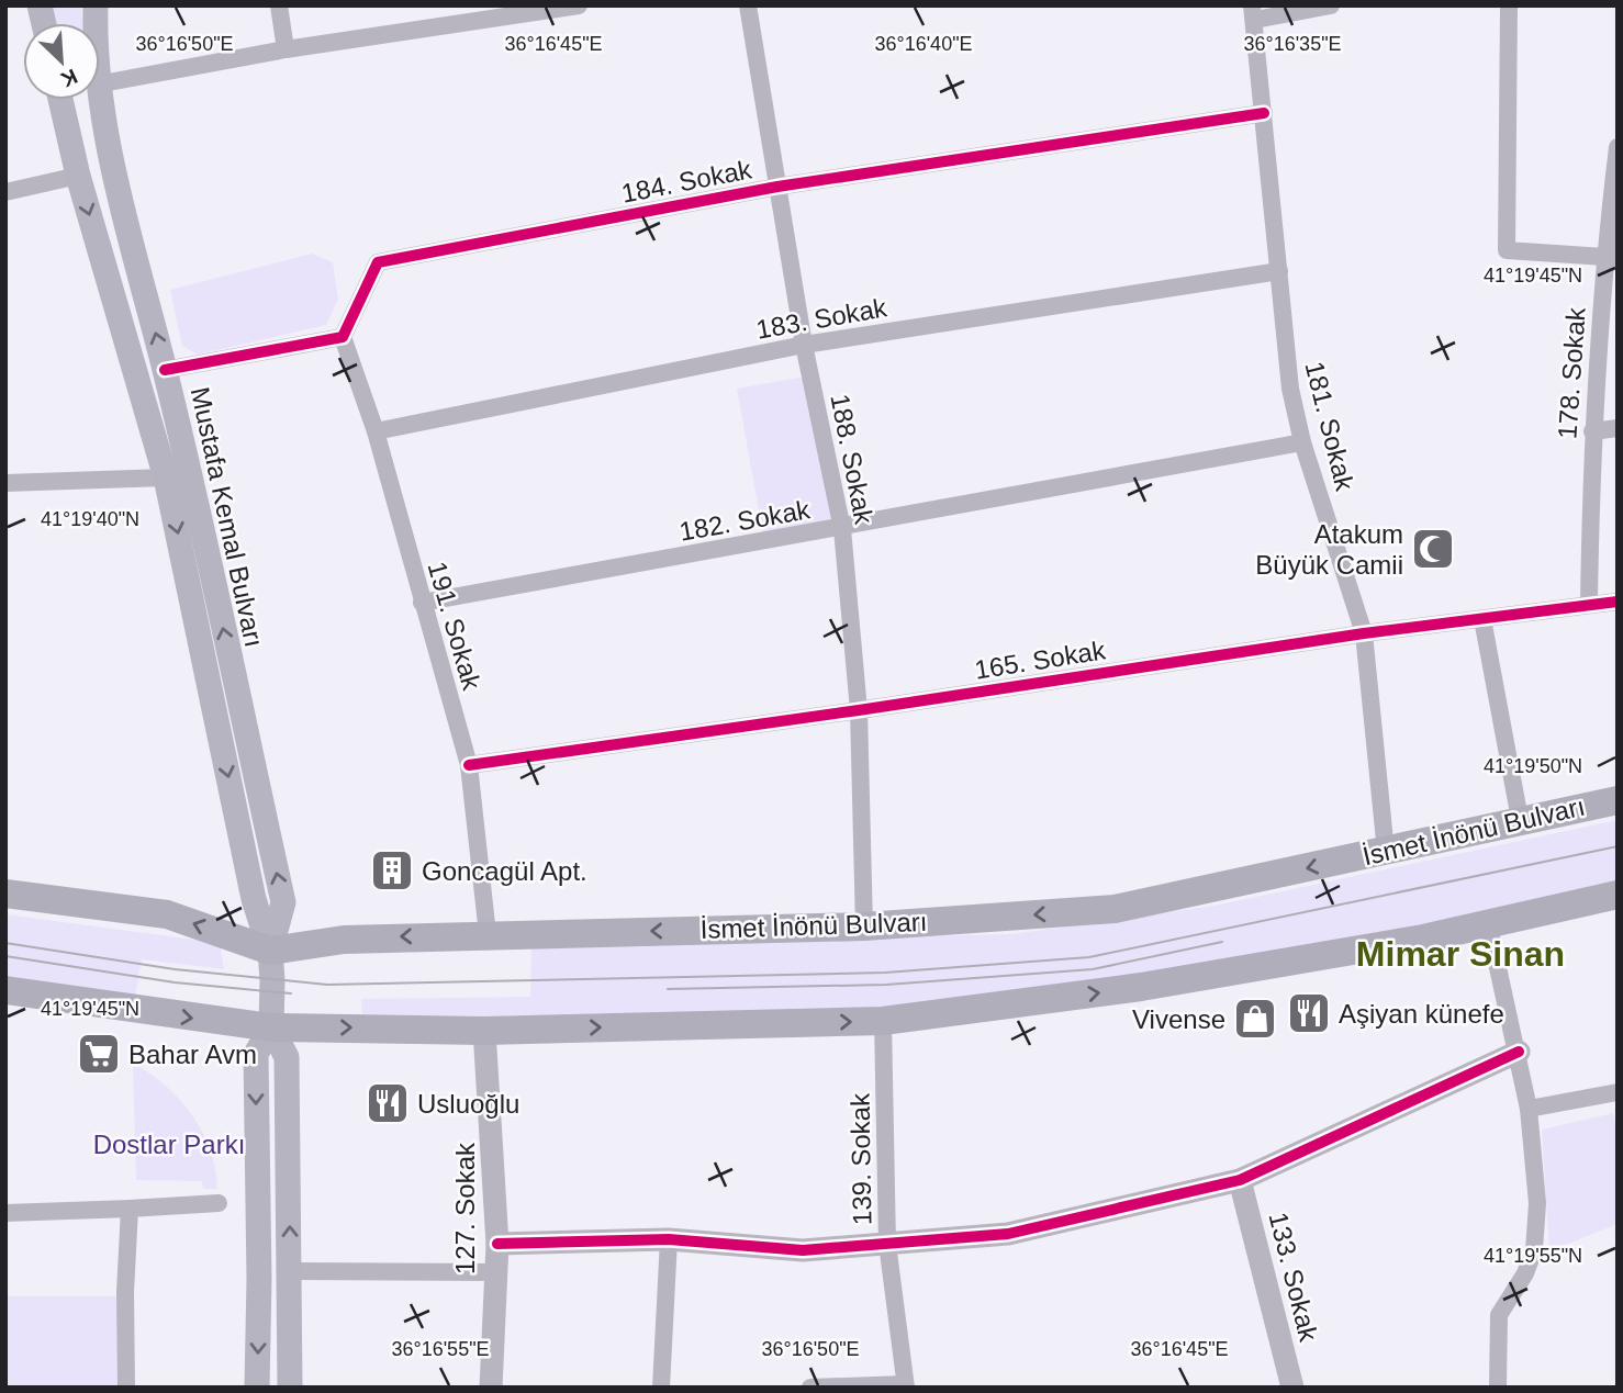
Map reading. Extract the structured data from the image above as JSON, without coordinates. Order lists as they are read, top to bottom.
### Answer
{
  "streets": {
    "main road": ["Mustafa Kemal Bulvarı", "İsmet İnönü Bulvarı"],
    "street": [
      "184. Sokak",
      "183. Sokak",
      "178. Sokak",
      "181. Sokak",
      "188. Sokak",
      "182. Sokak",
      "191. Sokak",
      "165. Sokak",
      "139. Sokak",
      "127. Sokak",
      "133. Sokak"
    ]
  },
  "crossings": [
    ["184. Sokak", "181. Sokak"],
    ["184. Sokak", "188. Sokak"],
    ["184. Sokak", "191. Sokak"],
    ["183. Sokak", "181. Sokak"],
    ["183. Sokak", "188. Sokak"],
    ["183. Sokak", "191. Sokak"],
    ["178. Sokak", "165. Sokak"],
    ["181. Sokak", "182. Sokak"],
    ["181. Sokak", "165. Sokak"],
    ["181. Sokak", "İsmet İnönü Bulvarı"],
    ["188. Sokak", "182. Sokak"],
    ["188. Sokak", "165. Sokak"],
    ["188. Sokak", "İsmet İnönü Bulvarı"],
    ["Mustafa Kemal Bulvarı", "İsmet İnönü Bulvarı"],
    ["182. Sokak", "191. Sokak"],
    ["191. Sokak", "165. Sokak"],
    ["191. Sokak", "İsmet İnönü Bulvarı"]
  ],
  "districts": ["Mimar Sinan"],
  "parks": ["Dostlar Parkı"],
  "places": {
    "mosque": ["Atakum Büyük Camii"],
    "building": ["Goncagül Apt."],
    "restaurant": ["Aşiyan künefe", "Usluoğlu"],
    "shop": ["Vivense"],
    "supermarket": ["Bahar Avm"]
  },
  "north": "bottom right",
  "coordinates": [
    "36°16'50\"E",
    "36°16'45\"E",
    "36°16'40\"E",
    "36°16'35\"E",
    "41°19'45\"N",
    "41°19'40\"N",
    "41°19'50\"N",
    "41°19'55\"N",
    "36°16'55\"E"
  ]
}
